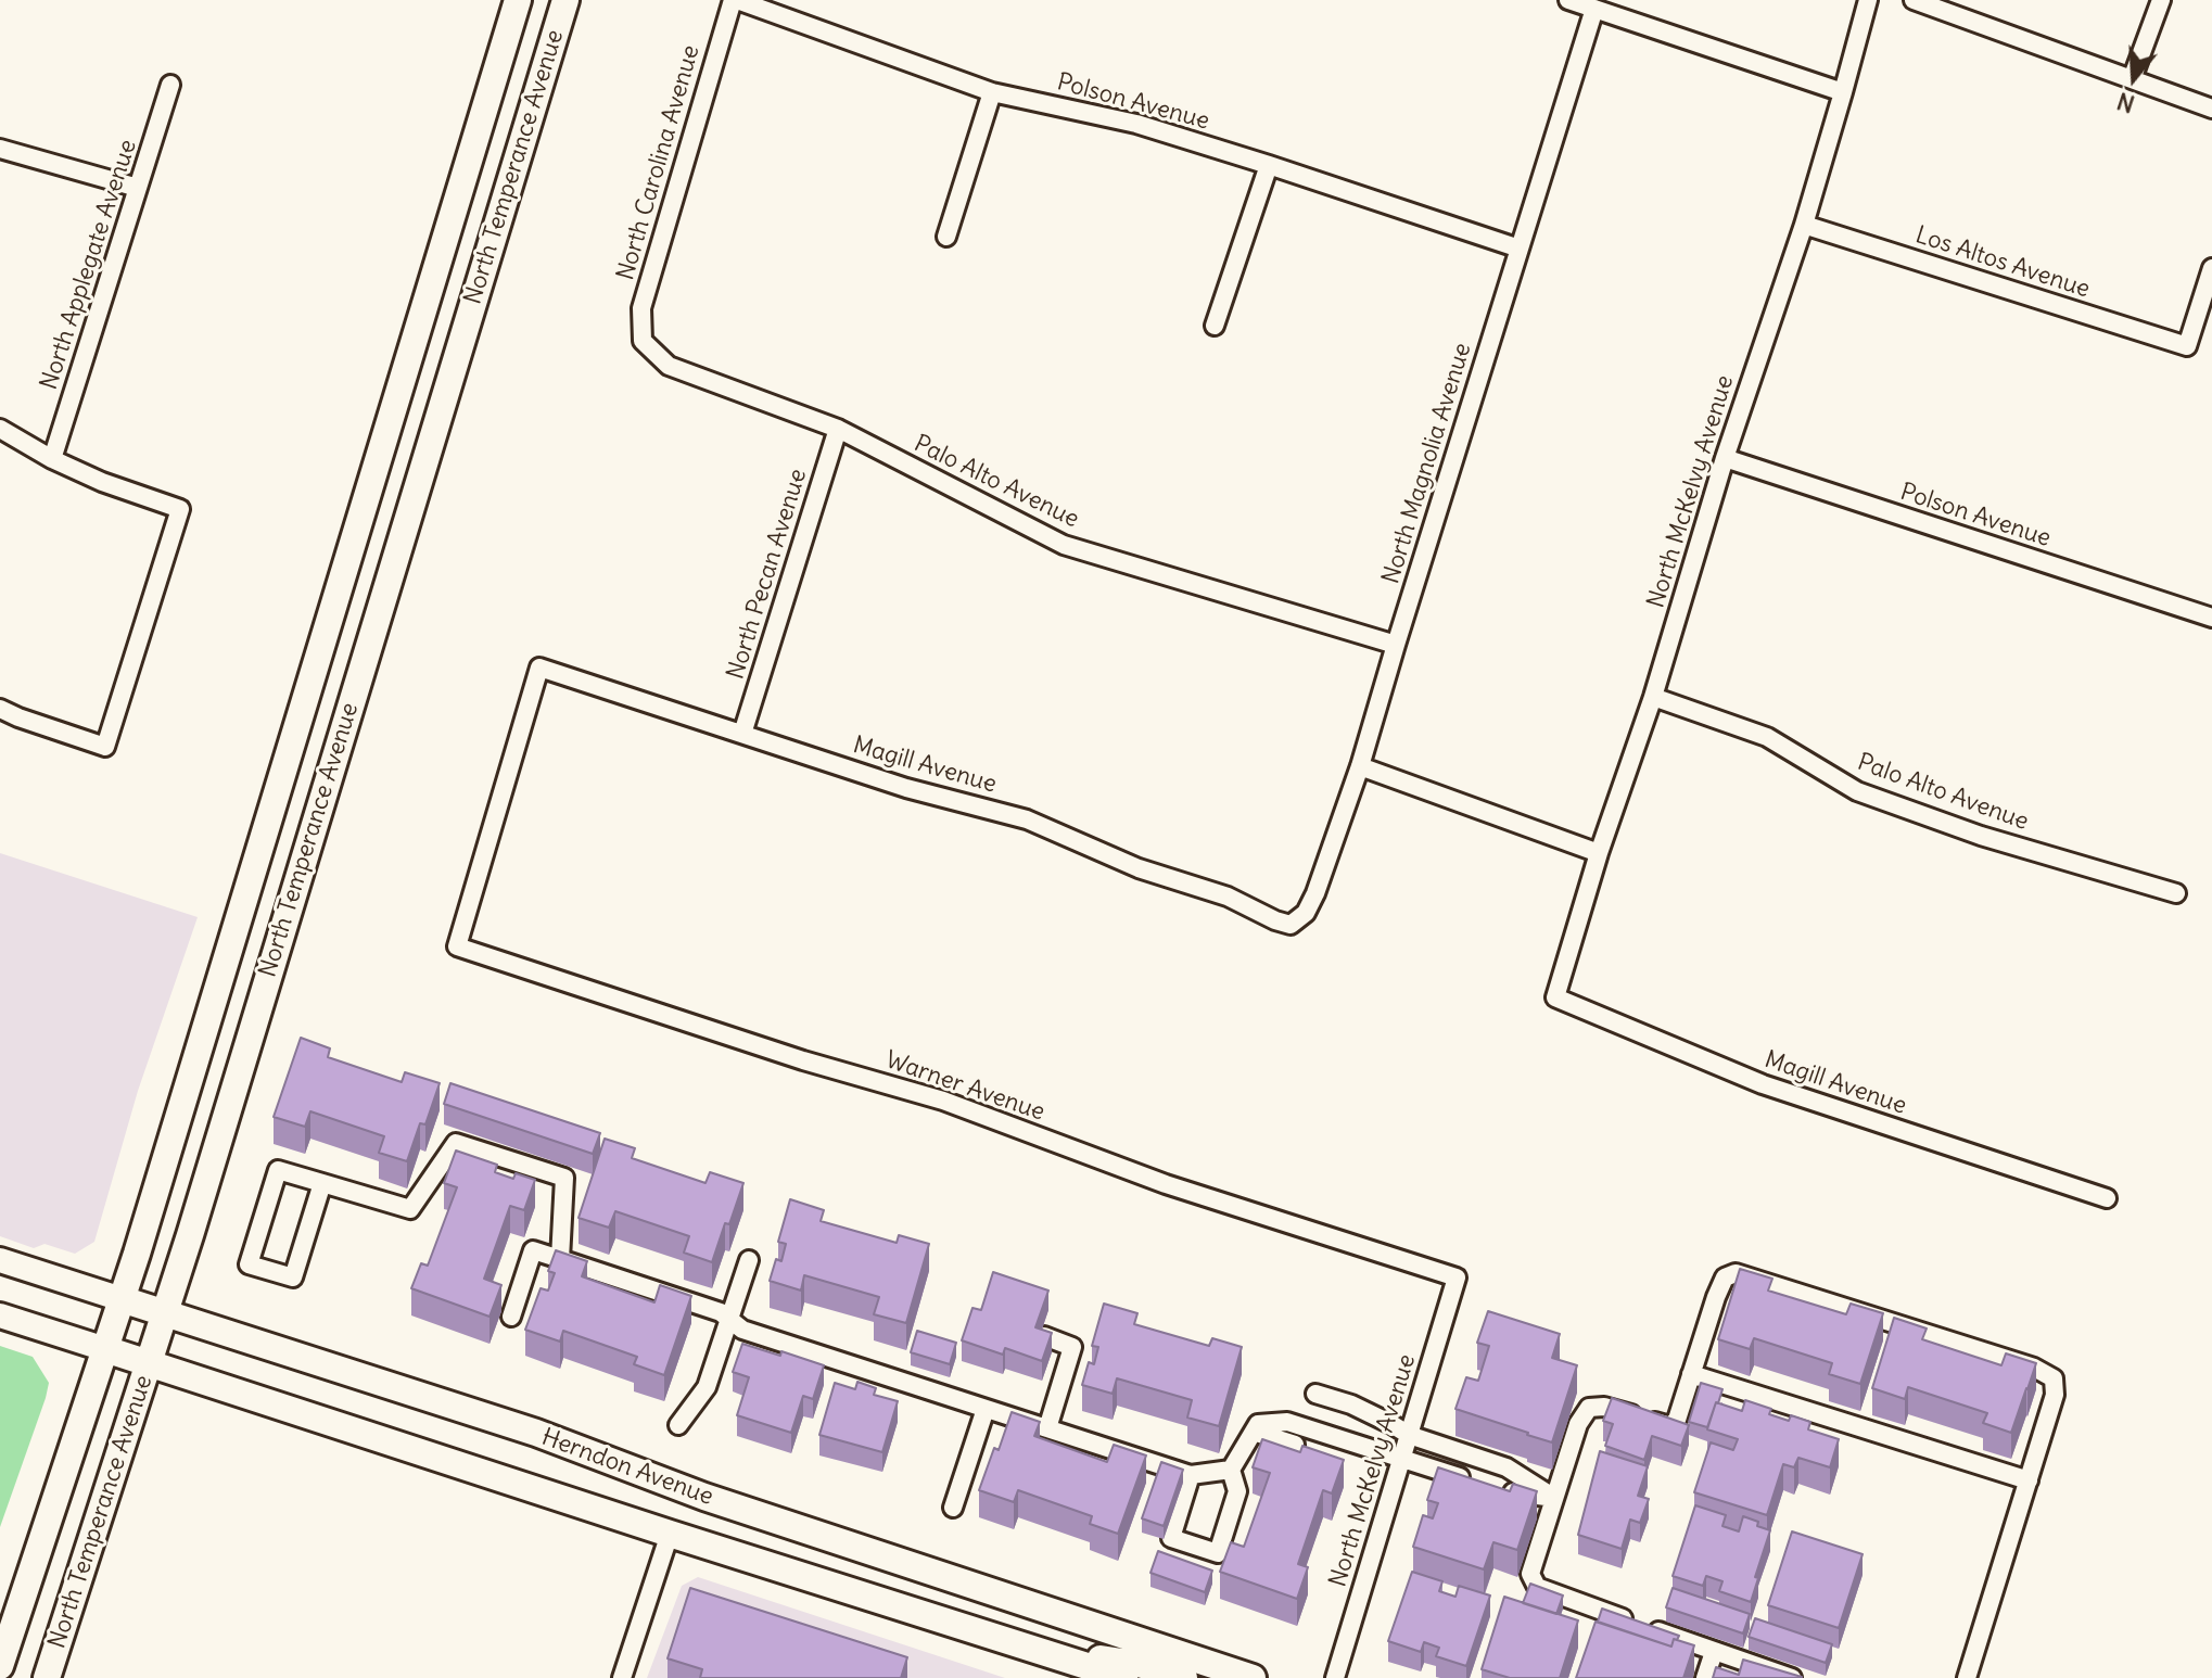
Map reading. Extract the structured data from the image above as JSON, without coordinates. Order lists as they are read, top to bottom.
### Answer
{
  "streets": {
    "main road": ["North Temperance Avenue", "Herndon Avenue"],
    "street": [
      "Polson Avenue",
      "North Carolina Avenue",
      "Los Altos Avenue",
      "North Applegate Avenue",
      "North Magnolia Avenue",
      "Palo Alto Avenue",
      "North McKelvy Avenue",
      "North Pecan Avenue",
      "Magill Avenue",
      "Warner Avenue"
    ]
  },
  "crossings": [
    ["Polson Avenue", "North Carolina Avenue"],
    ["Polson Avenue", "North Magnolia Avenue"],
    ["Polson Avenue", "North McKelvy Avenue"],
    ["North Carolina Avenue", "Palo Alto Avenue"],
    ["North Temperance Avenue", "Herndon Avenue"],
    ["Los Altos Avenue", "North McKelvy Avenue"],
    ["North Magnolia Avenue", "Palo Alto Avenue"],
    ["North Magnolia Avenue", "Magill Avenue"],
    ["Palo Alto Avenue", "North McKelvy Avenue"],
    ["Palo Alto Avenue", "North Pecan Avenue"],
    ["North McKelvy Avenue", "Magill Avenue"],
    ["North McKelvy Avenue", "Warner Avenue"],
    ["North Pecan Avenue", "Magill Avenue"],
    ["Magill Avenue", "Warner Avenue"]
  ],
  "north": "bottom"
}
